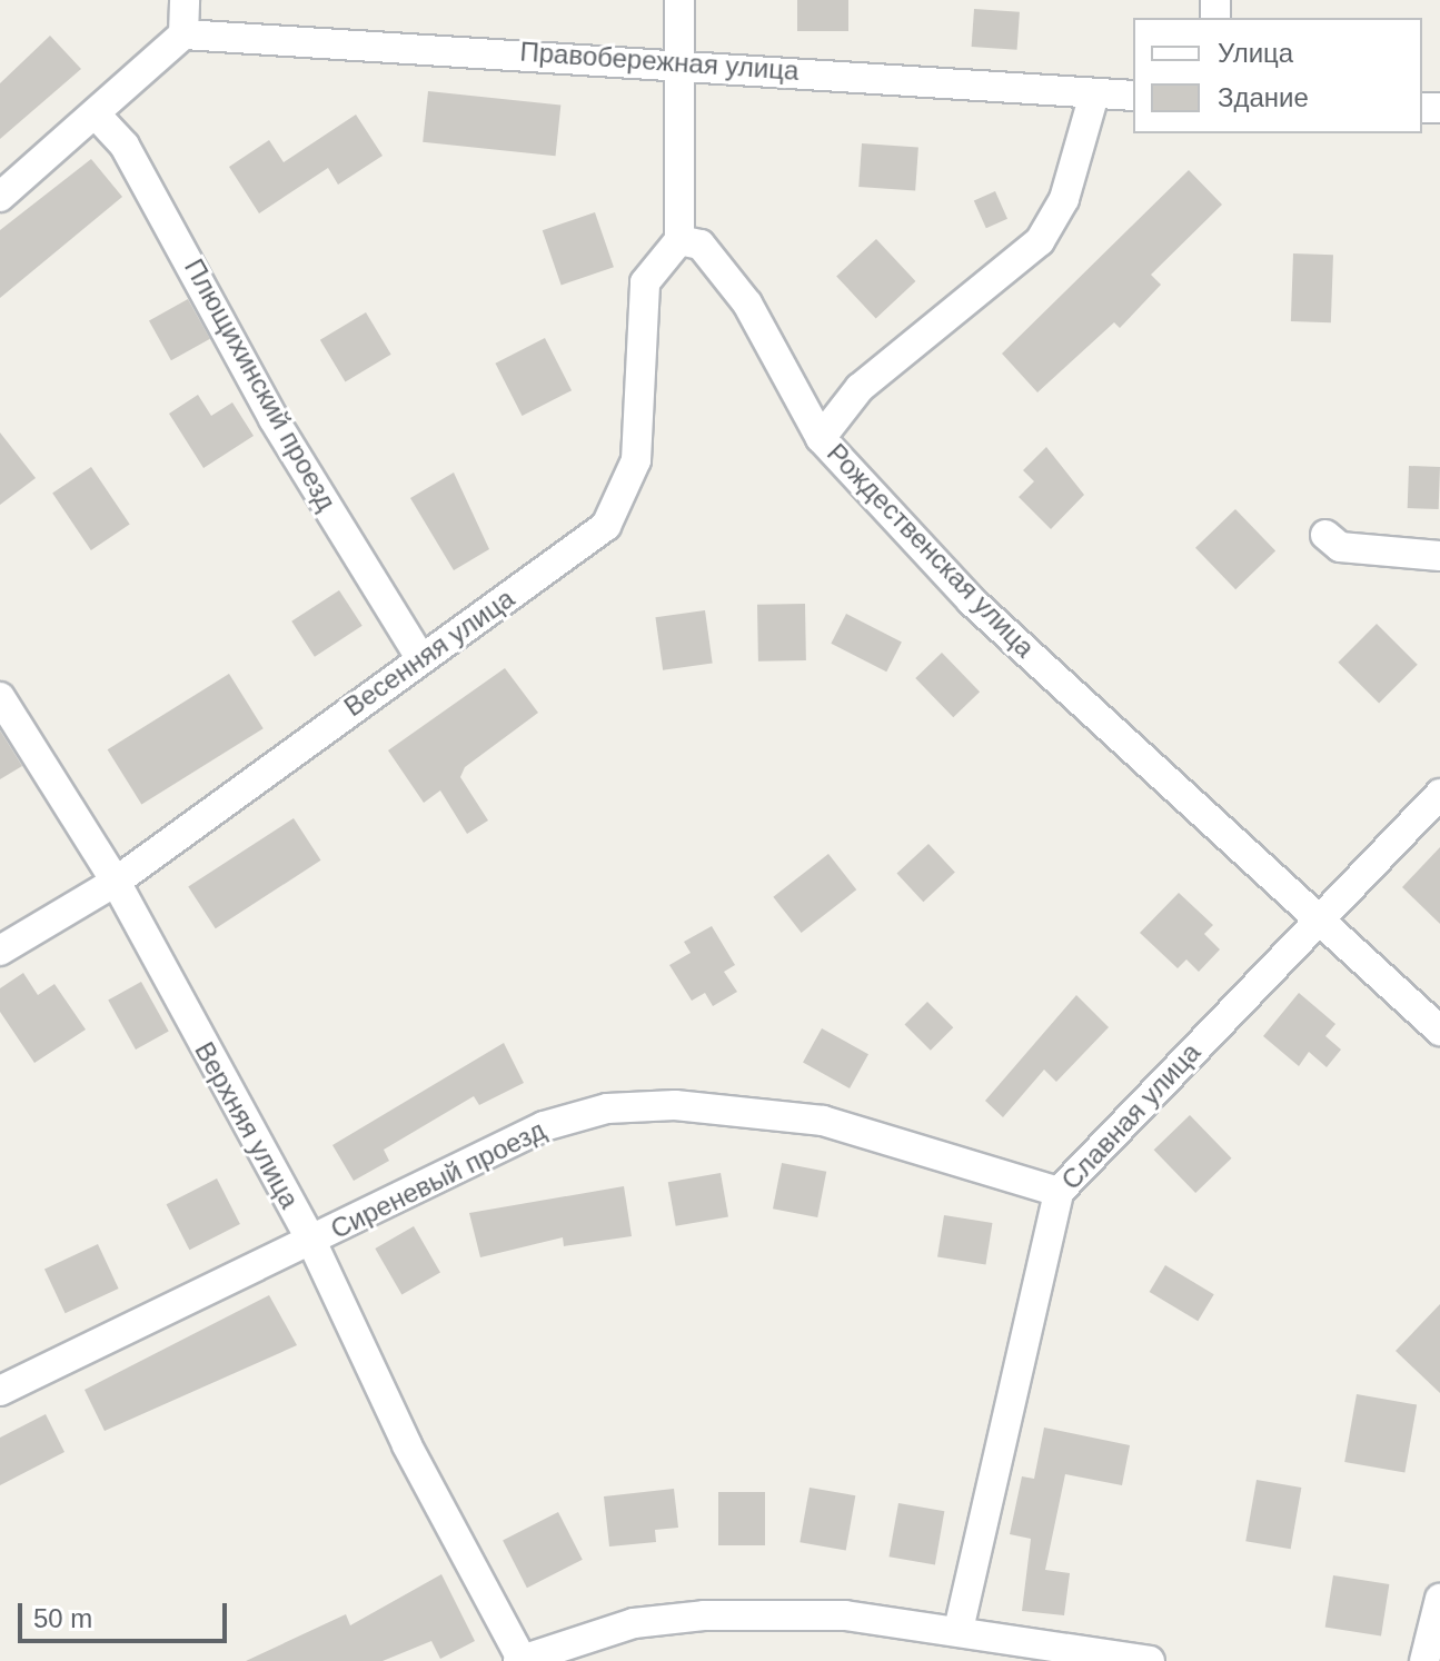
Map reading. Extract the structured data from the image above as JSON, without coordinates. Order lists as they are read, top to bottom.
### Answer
{
  "streets": {
    "street": [
      "Правобережная улица",
      "Плющихинский проезд",
      "Рождественская улица",
      "Весенняя улица",
      "Славная улица",
      "Верхняя улица",
      "Сиреневый проезд"
    ]
  },
  "crossings": [
    ["Плющихинский проезд", "Весенняя улица"],
    ["Рождественская улица", "Весенняя улица"],
    ["Рождественская улица", "Славная улица"],
    ["Весенняя улица", "Верхняя улица"],
    ["Славная улица", "Сиреневый проезд"],
    ["Верхняя улица", "Сиреневый проезд"]
  ],
  "legend": ["Улица", "Здание"],
  "scale_bar": "50 m"
}
